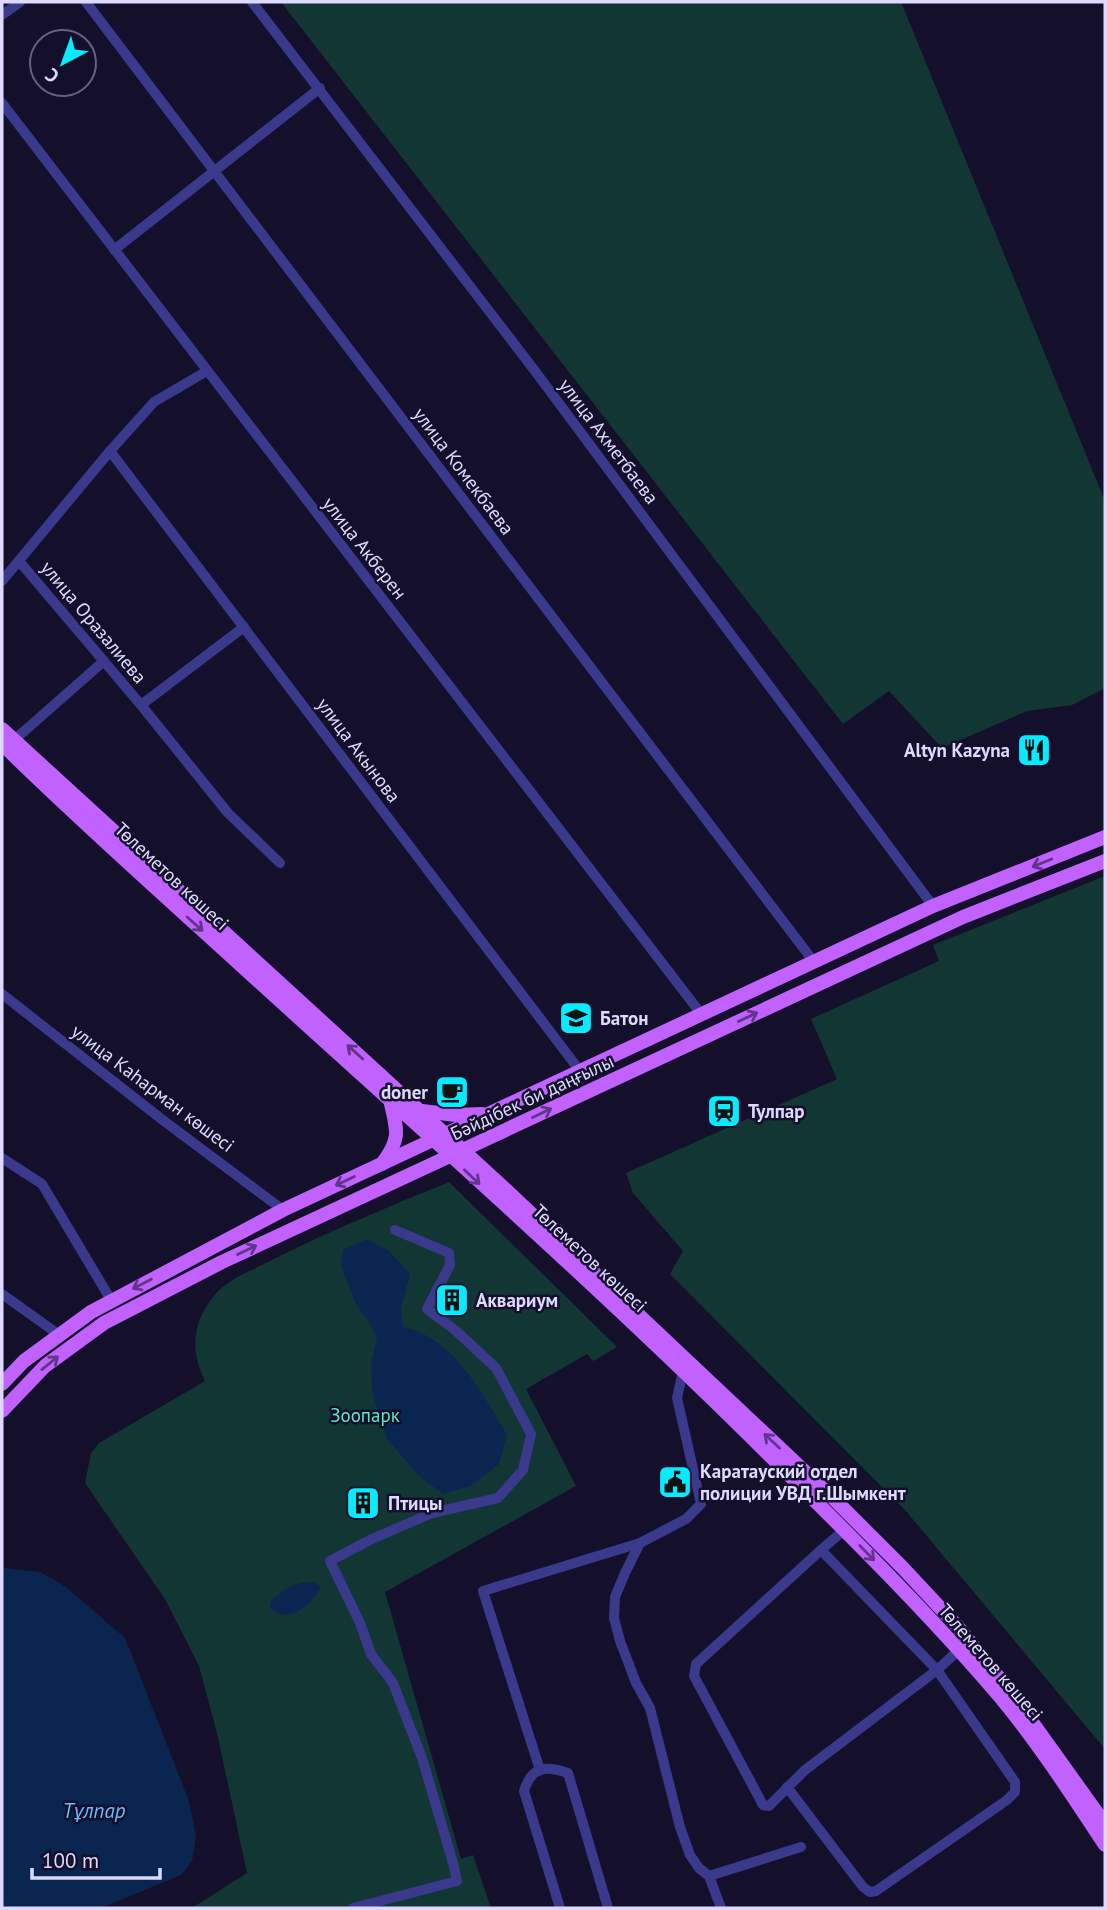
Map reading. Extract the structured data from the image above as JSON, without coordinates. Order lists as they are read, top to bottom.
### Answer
{
  "streets": {
    "main road": ["Төлеметов көшесі", "Бәйдібек би даңғылы"],
    "street": [
      "улица Ахметбаева",
      "улица Комекбаева",
      "улица Акберен",
      "улица Оразалиева",
      "улица Акынова",
      "улица Каһарман көшесі"
    ]
  },
  "crossings": [
    ["улица Ахметбаева", "Бәйдібек би даңғылы"],
    ["улица Комекбаева", "Бәйдібек би даңғылы"],
    ["улица Акберен", "Бәйдібек би даңғылы"],
    ["улица Оразалиева", "улица Акынова"],
    ["улица Акынова", "Бәйдібек би даңғылы"],
    ["Төлеметов көшесі", "Бәйдібек би даңғылы"],
    ["улица Каһарман көшесі", "Бәйдібек би даңғылы"]
  ],
  "water": ["Тұлпар"],
  "parks": ["Зоопарк"],
  "places": {
    "restaurant": ["Altyn Kazyna"],
    "school or university": ["Батон"],
    "cafe": ["doner"],
    "station": ["Тулпар"],
    "building": ["Аквариум", "Птицы"],
    "public building": ["Каратауский отдел полиции УВД г.Шымкент"]
  },
  "scale_bar": "100 m",
  "north": "bottom left"
}
